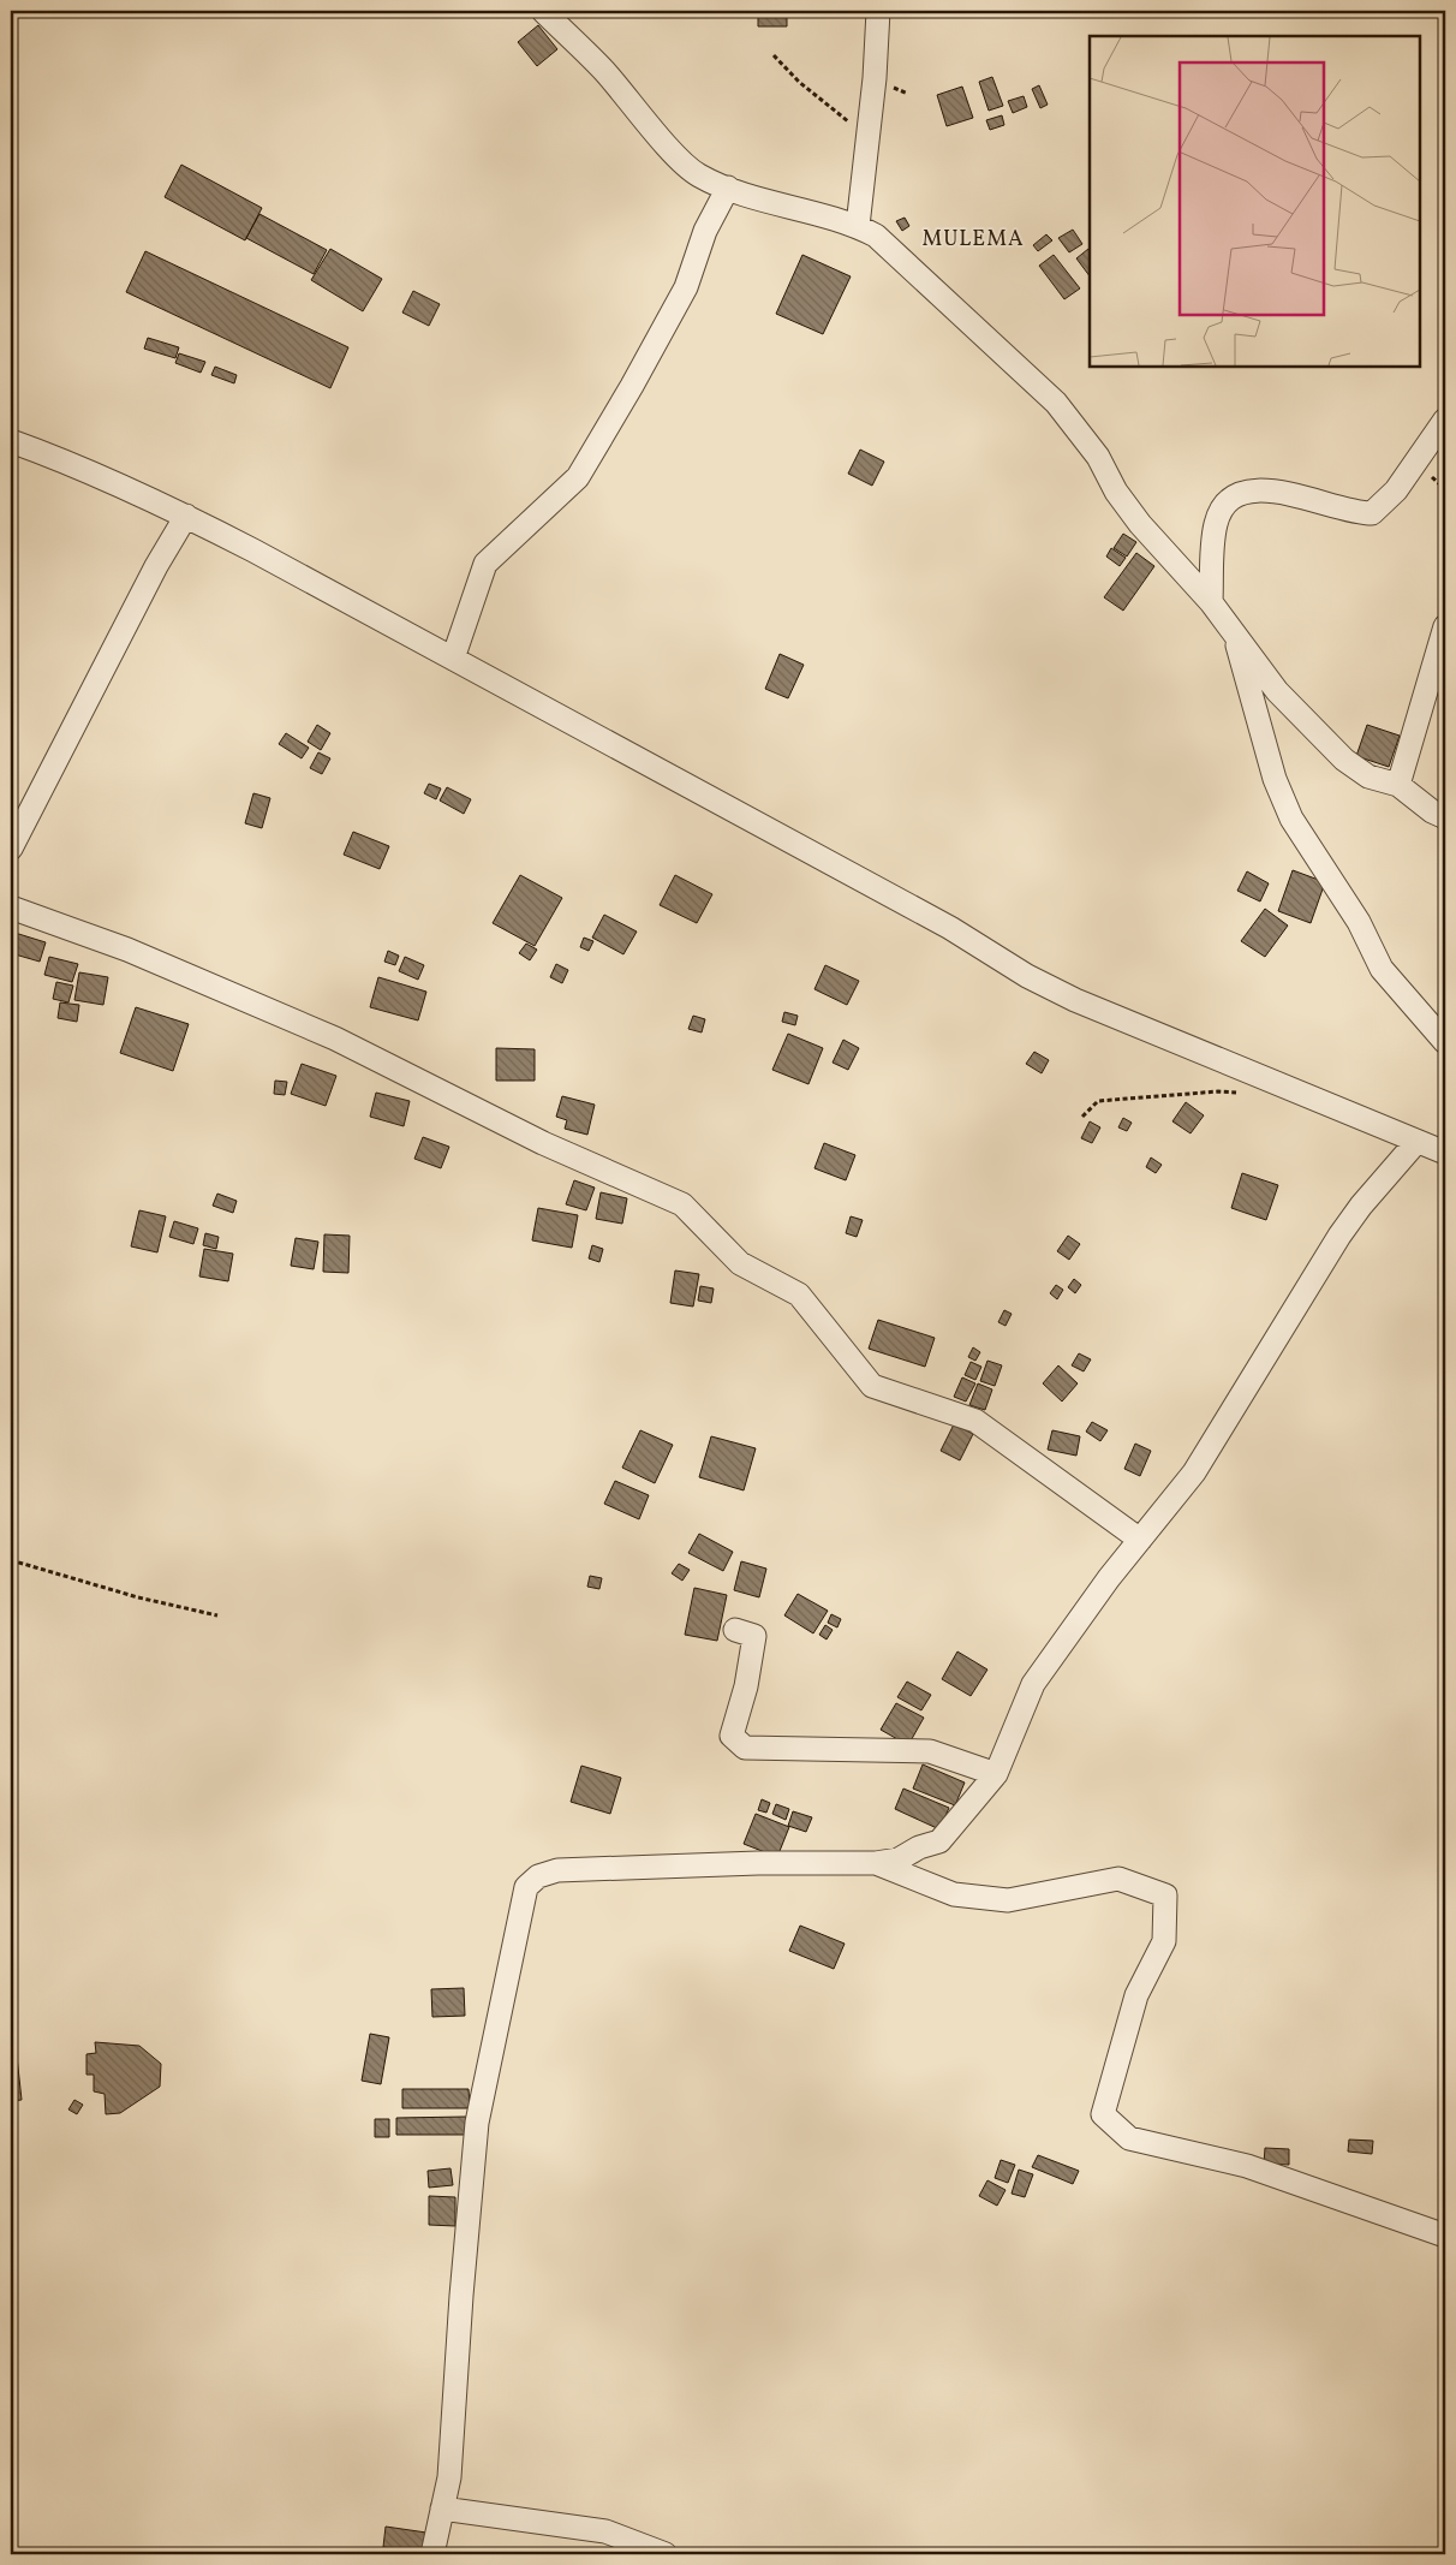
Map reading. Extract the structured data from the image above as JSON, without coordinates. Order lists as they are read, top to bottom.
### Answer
{
  "districts": ["MULEMA"]
}
